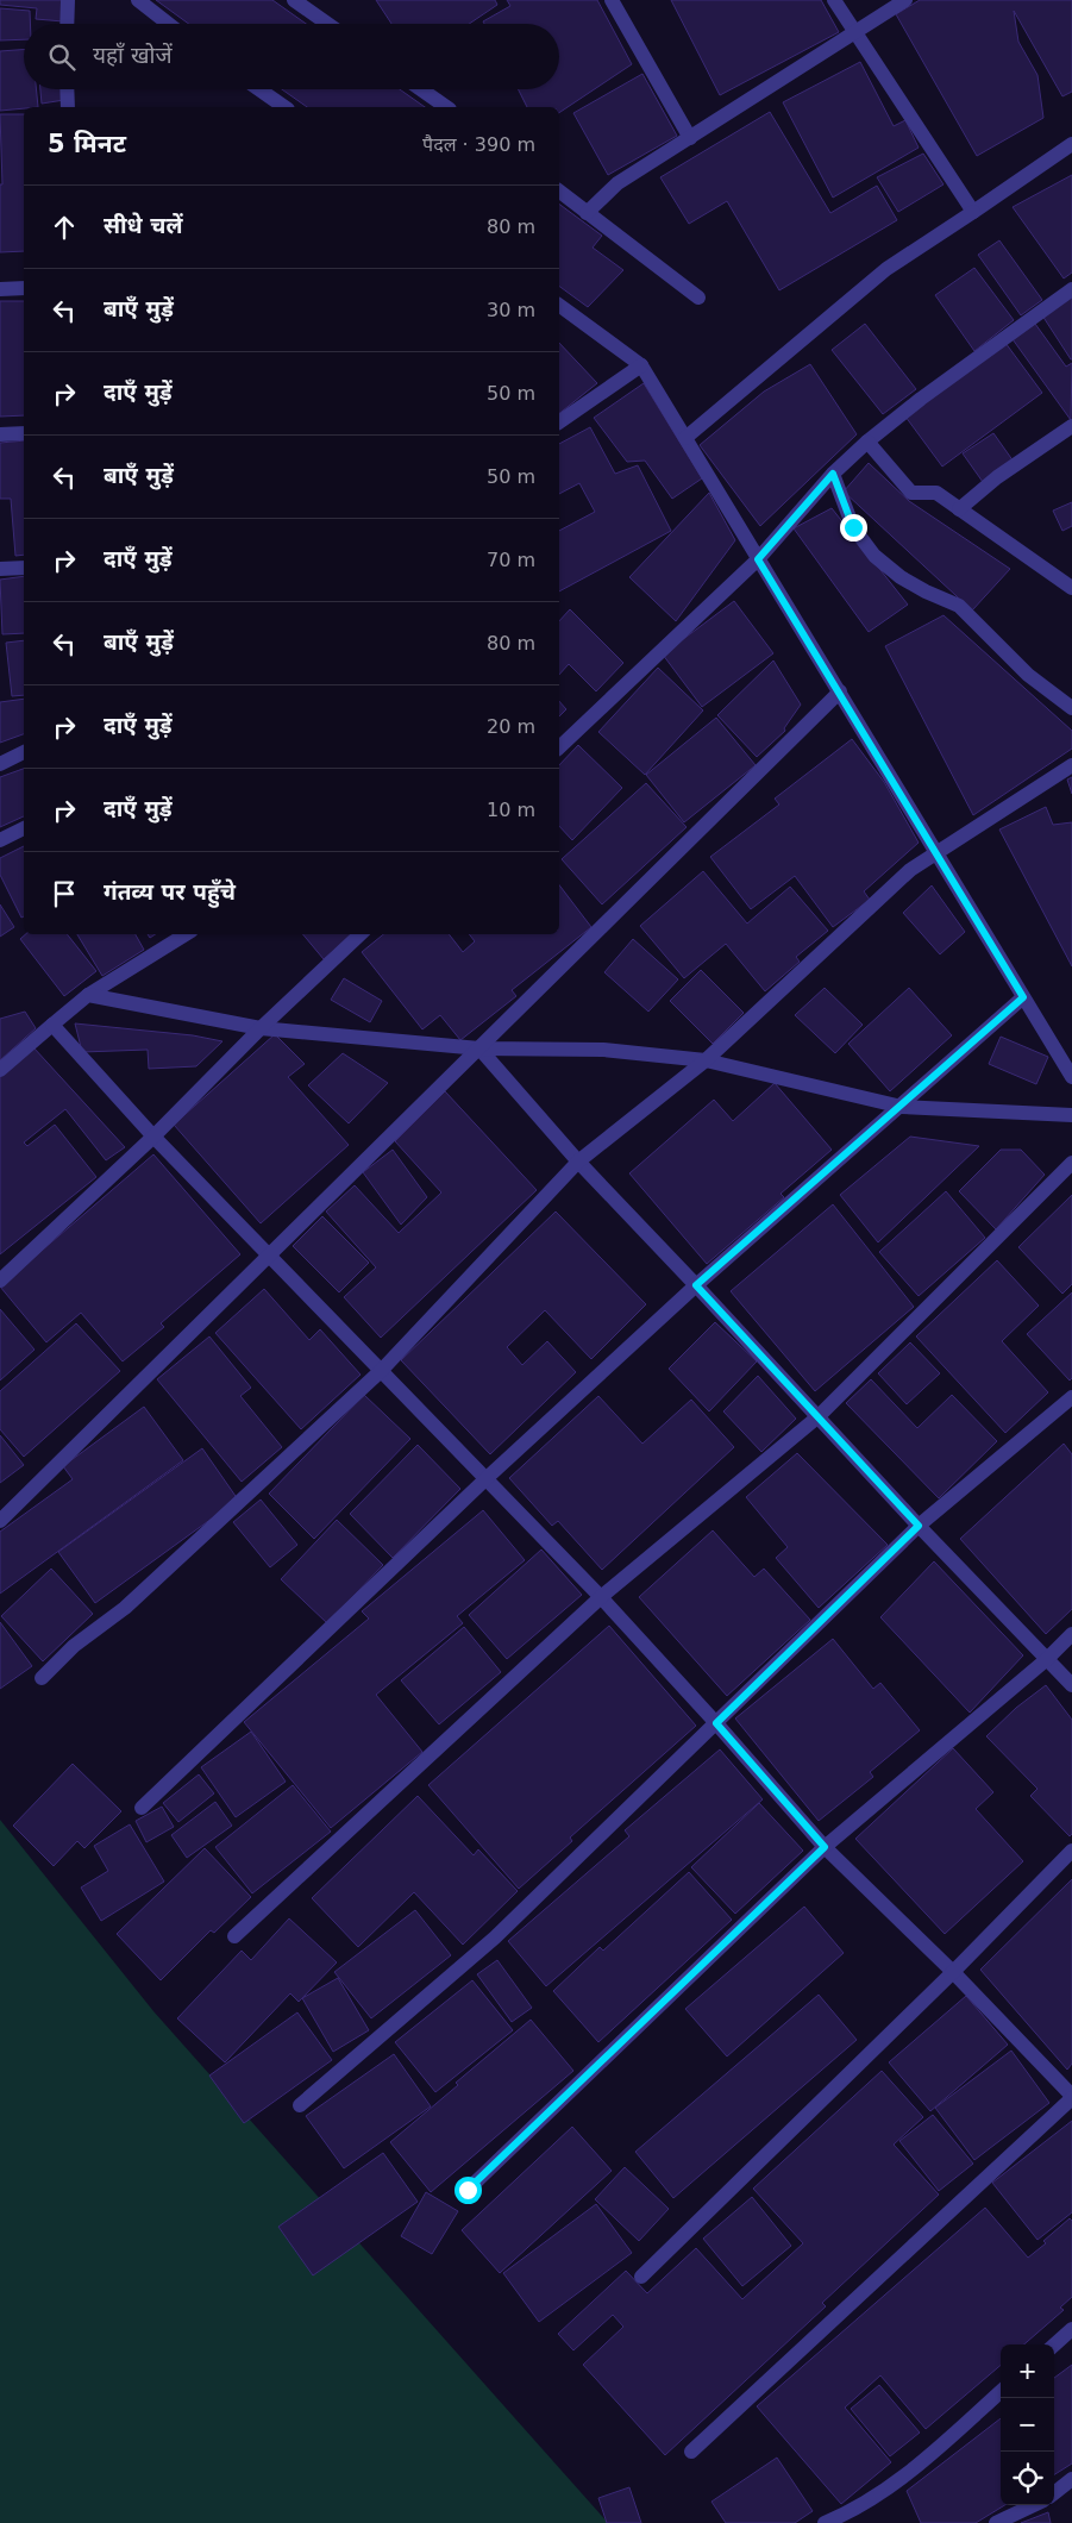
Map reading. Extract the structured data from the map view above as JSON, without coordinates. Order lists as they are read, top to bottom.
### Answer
{
  "page": {
    "search": "यहाँ खोजें",
    "heading": ["5 मिनट", "पैदल · 390 m"],
    "list": [
      ["सीधे चलें", "80 m"],
      ["बाएँ मुड़ें", "30 m"],
      ["दाएँ मुड़ें", "50 m"],
      ["बाएँ मुड़ें", "50 m"],
      ["दाएँ मुड़ें", "70 m"],
      ["बाएँ मुड़ें", "80 m"],
      ["दाएँ मुड़ें", "20 m"],
      ["दाएँ मुड़ें", "10 m"],
      "गंतव्य पर पहुँचे"
    ],
    "map_buttons": ["+", "−"]
  }
}
